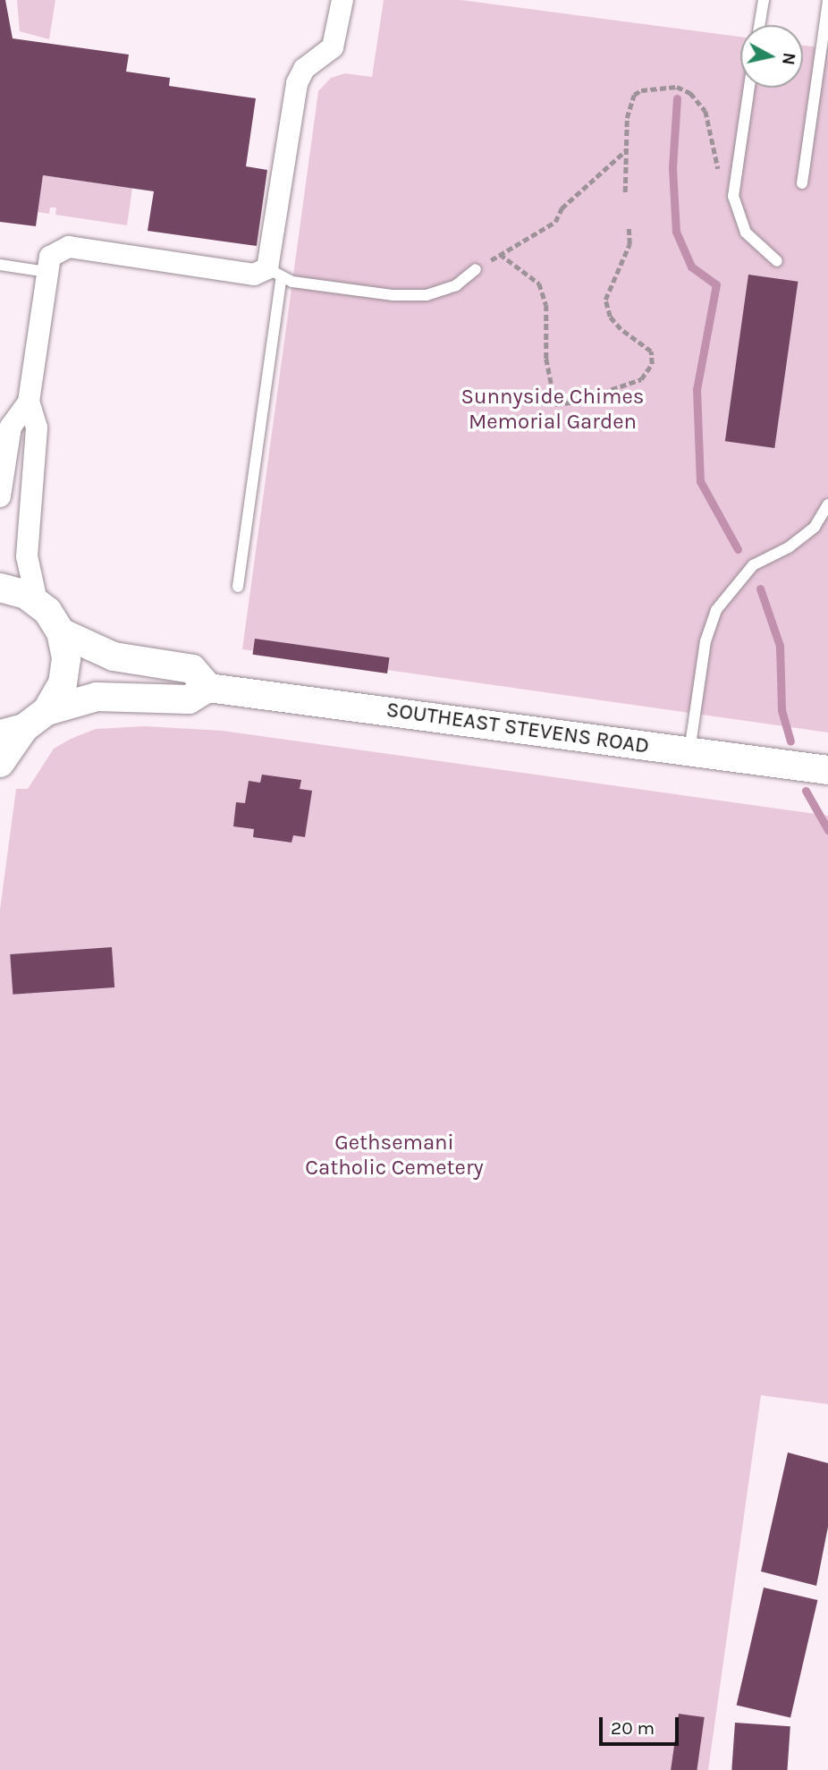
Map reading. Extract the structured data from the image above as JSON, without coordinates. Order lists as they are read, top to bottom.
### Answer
{
  "streets": {
    "street": ["SOUTHEAST STEVENS ROAD"]
  },
  "parks": ["Sunnyside Chimes Memorial Garden", "Gethsemani Catholic Cemetery"],
  "scale_bar": "20 m",
  "north": "right"
}
